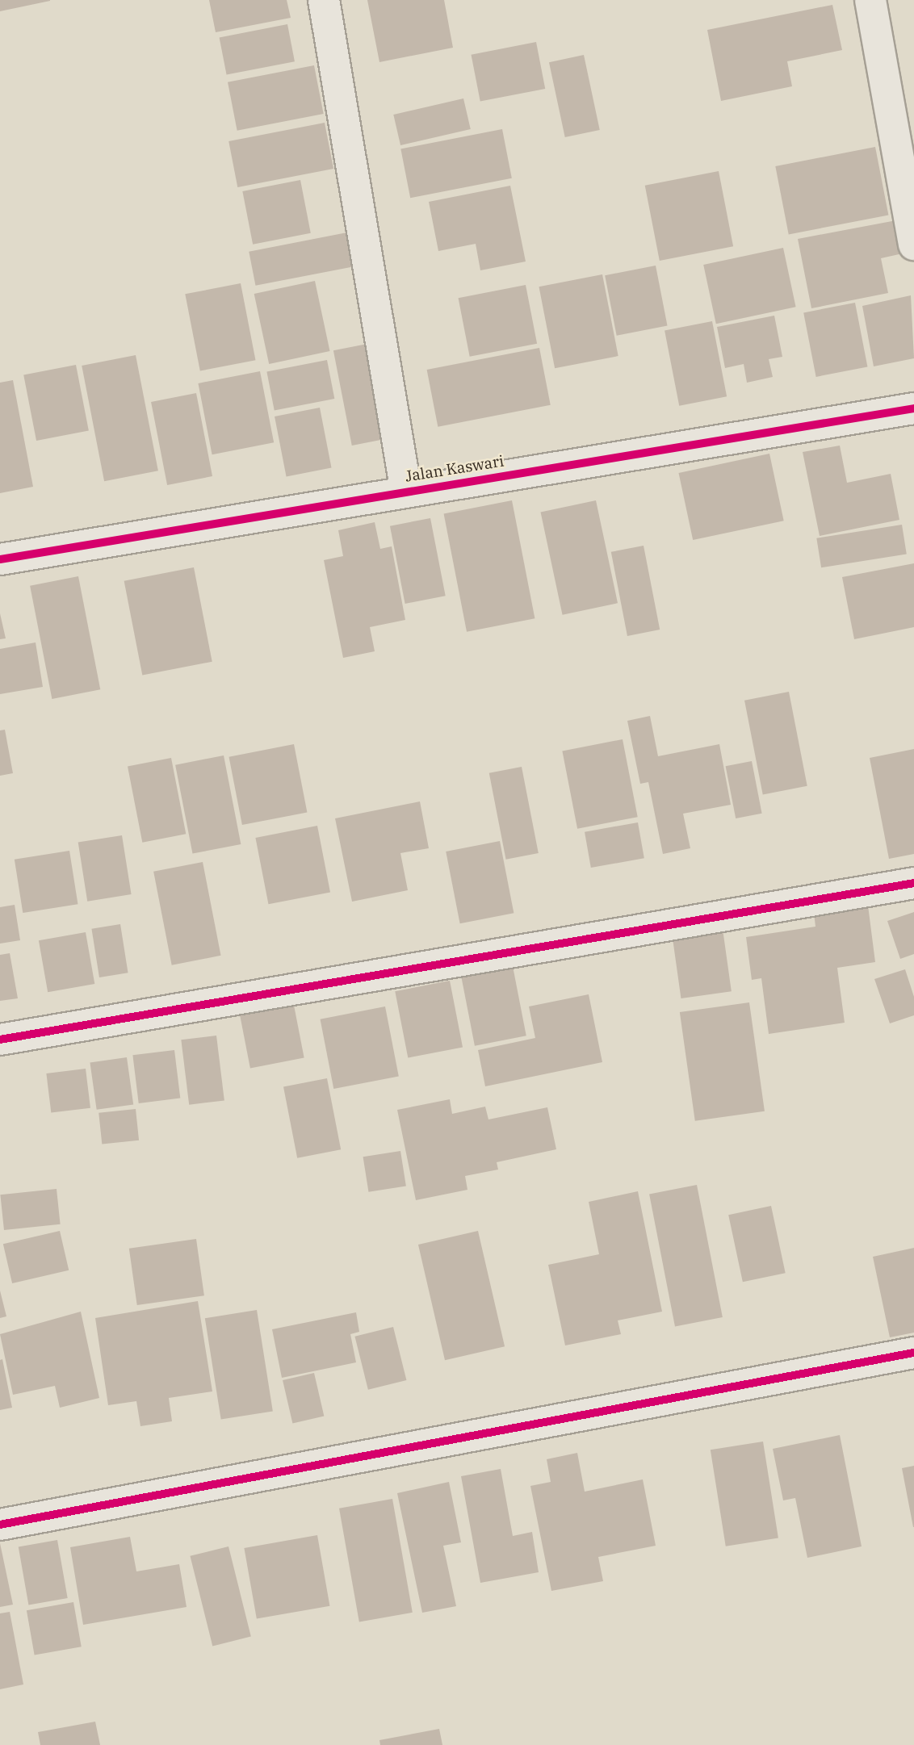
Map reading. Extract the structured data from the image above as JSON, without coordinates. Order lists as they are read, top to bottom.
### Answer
{
  "streets": {
    "street": ["Jalan Kaswari"]
  }
}
